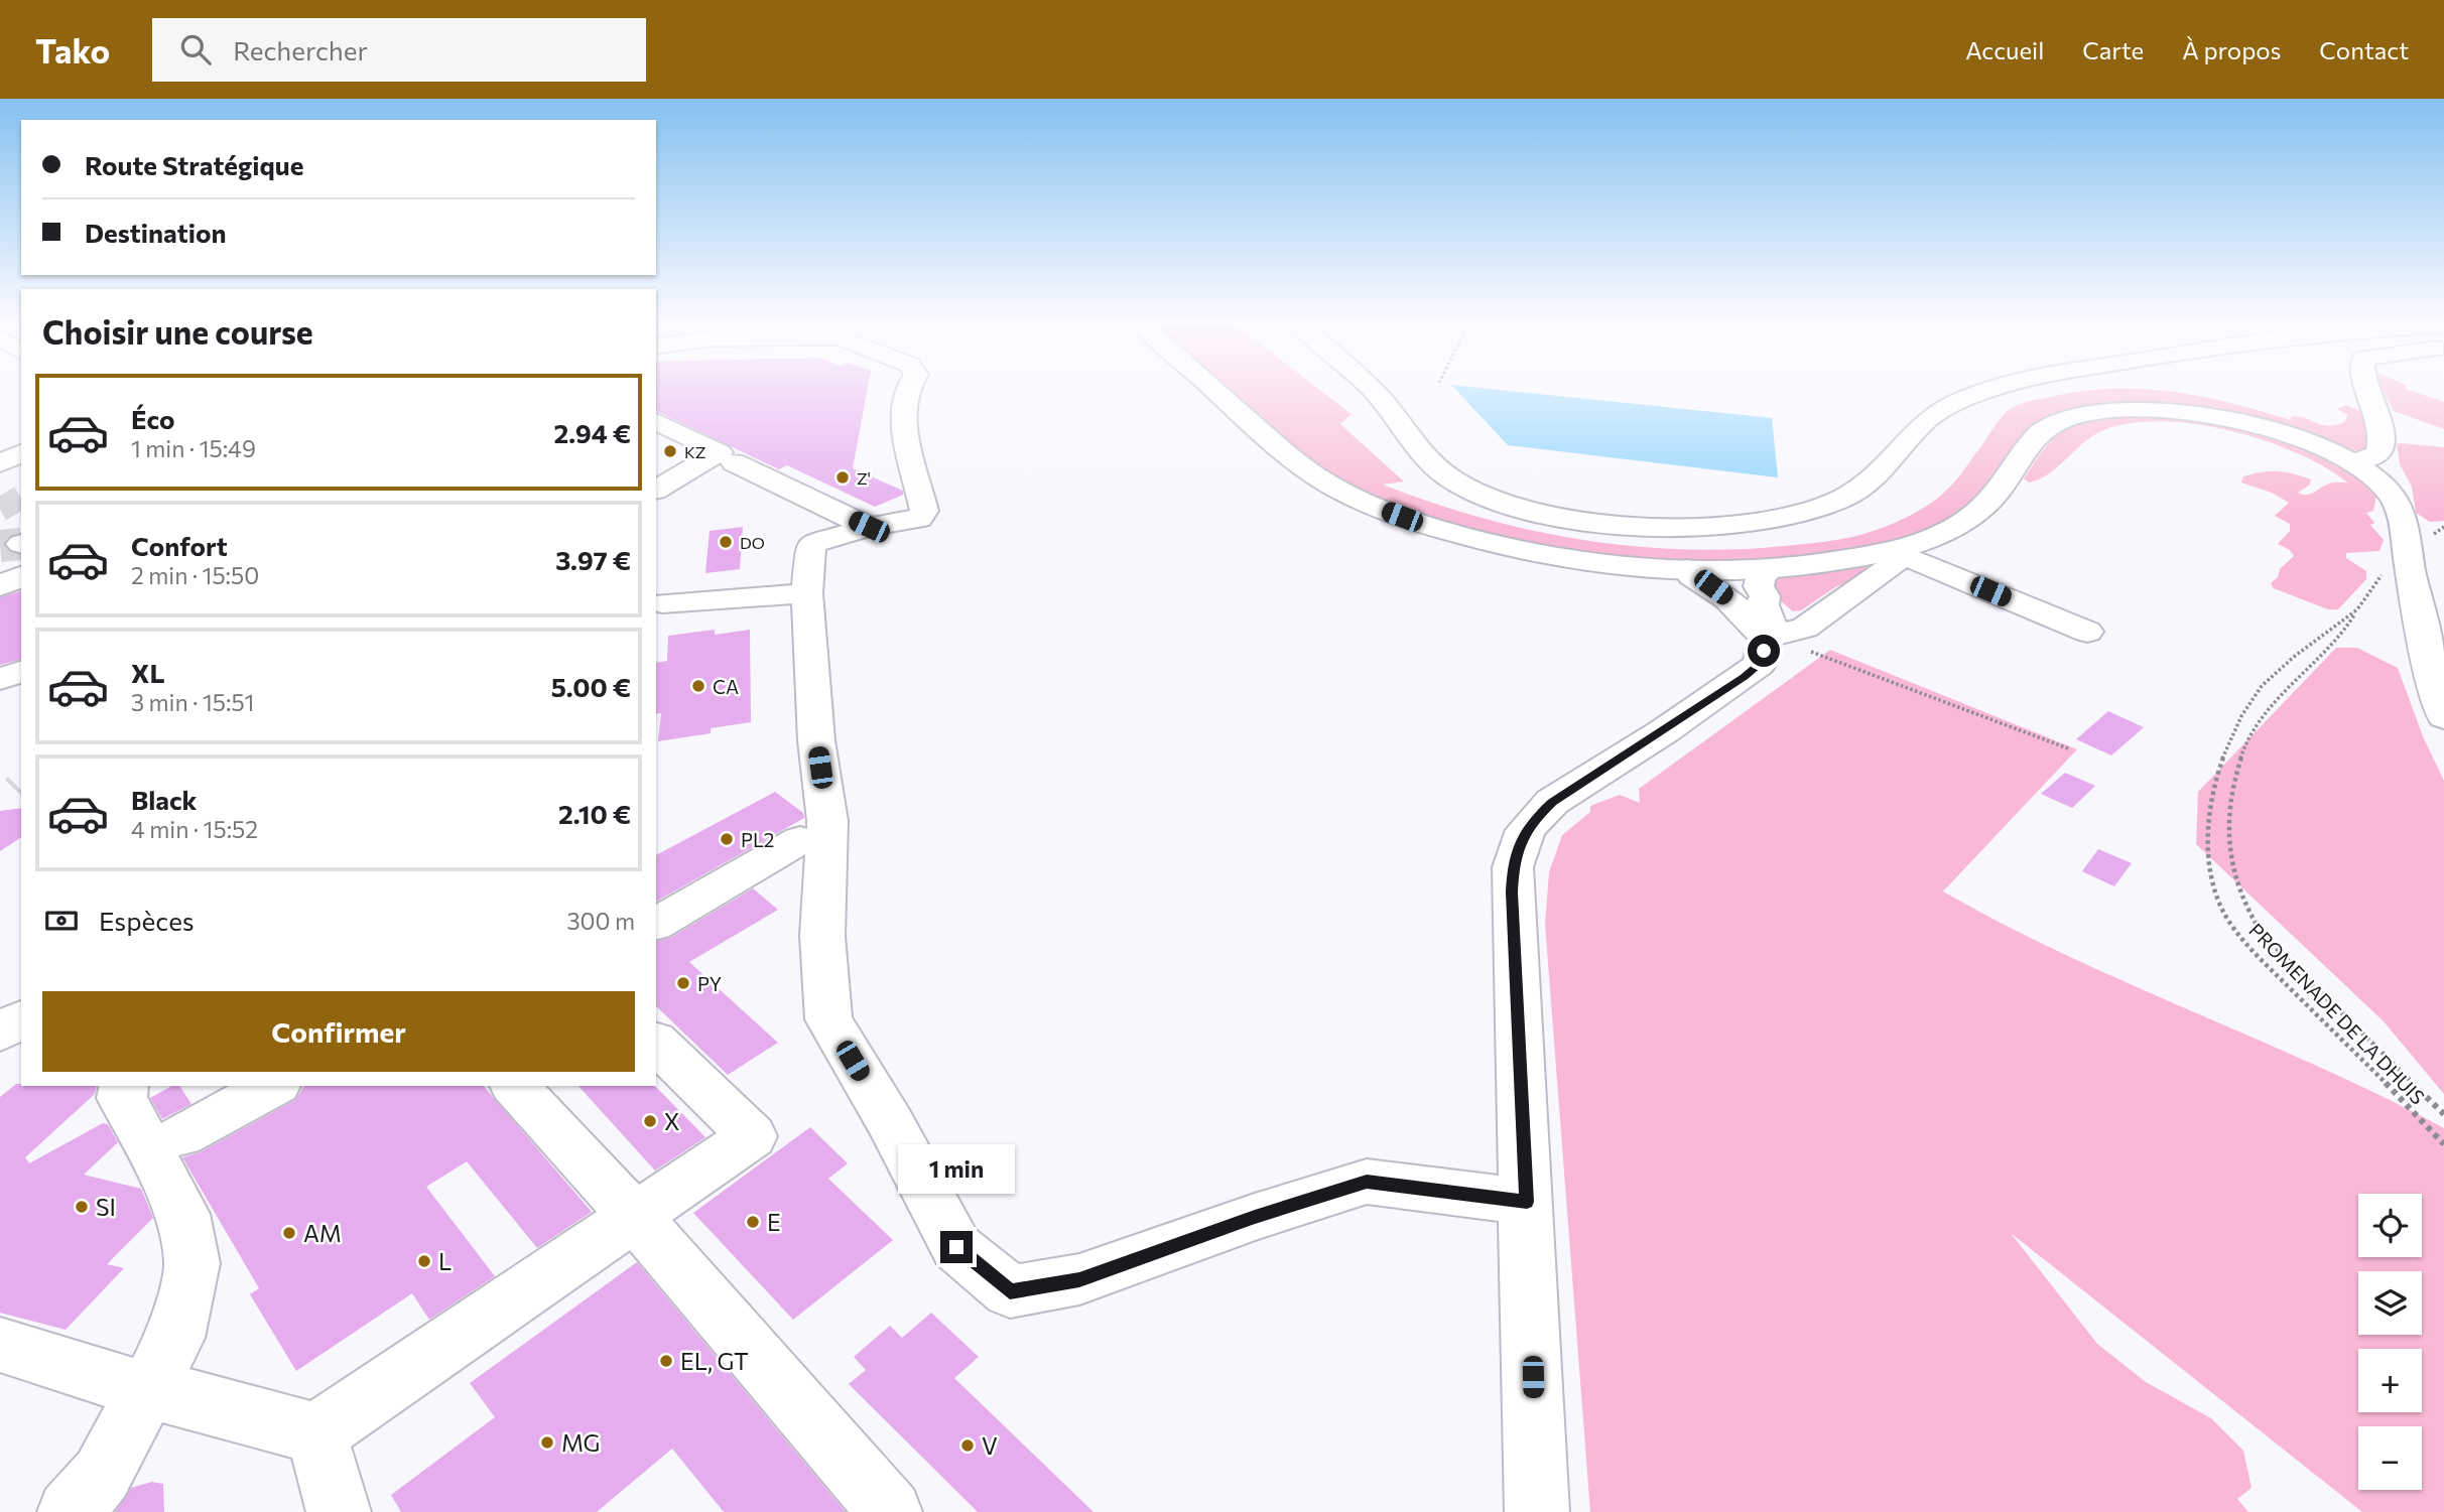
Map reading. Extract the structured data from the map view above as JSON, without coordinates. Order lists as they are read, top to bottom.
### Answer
{
  "streets": {
    "path": ["PROMENADE DE LA DHUIS"]
  },
  "places": [
    "KZ",
    "Z'",
    "DO",
    "CA",
    "PL2",
    "PY",
    "X",
    "SI",
    "E",
    "AM",
    "L",
    "EL, GT",
    "MG",
    "V"
  ],
  "page": {
    "header": "Tako",
    "search": "Rechercher",
    "nav": [
      "Accueil",
      "Carte",
      "À propos",
      "Contact"
    ],
    "banner": ["Route Stratégique", "Destination"],
    "heading": "Choisir une course",
    "list": [
      {
        "name": "Éco",
        "note": "1 min · 15:49",
        "value": "2.94 €"
      },
      {
        "name": "Confort",
        "note": "2 min · 15:50",
        "value": "3.97 €"
      },
      {
        "name": "XL",
        "note": "3 min · 15:51",
        "value": "5.00 €"
      },
      {
        "name": "Black",
        "note": "4 min · 15:52",
        "value": "2.10 €"
      }
    ],
    "pay": ["Espèces", "300 m"],
    "buttons": "Confirmer",
    "bubble": "1 min",
    "map_buttons": ["+", "−"]
  }
}
